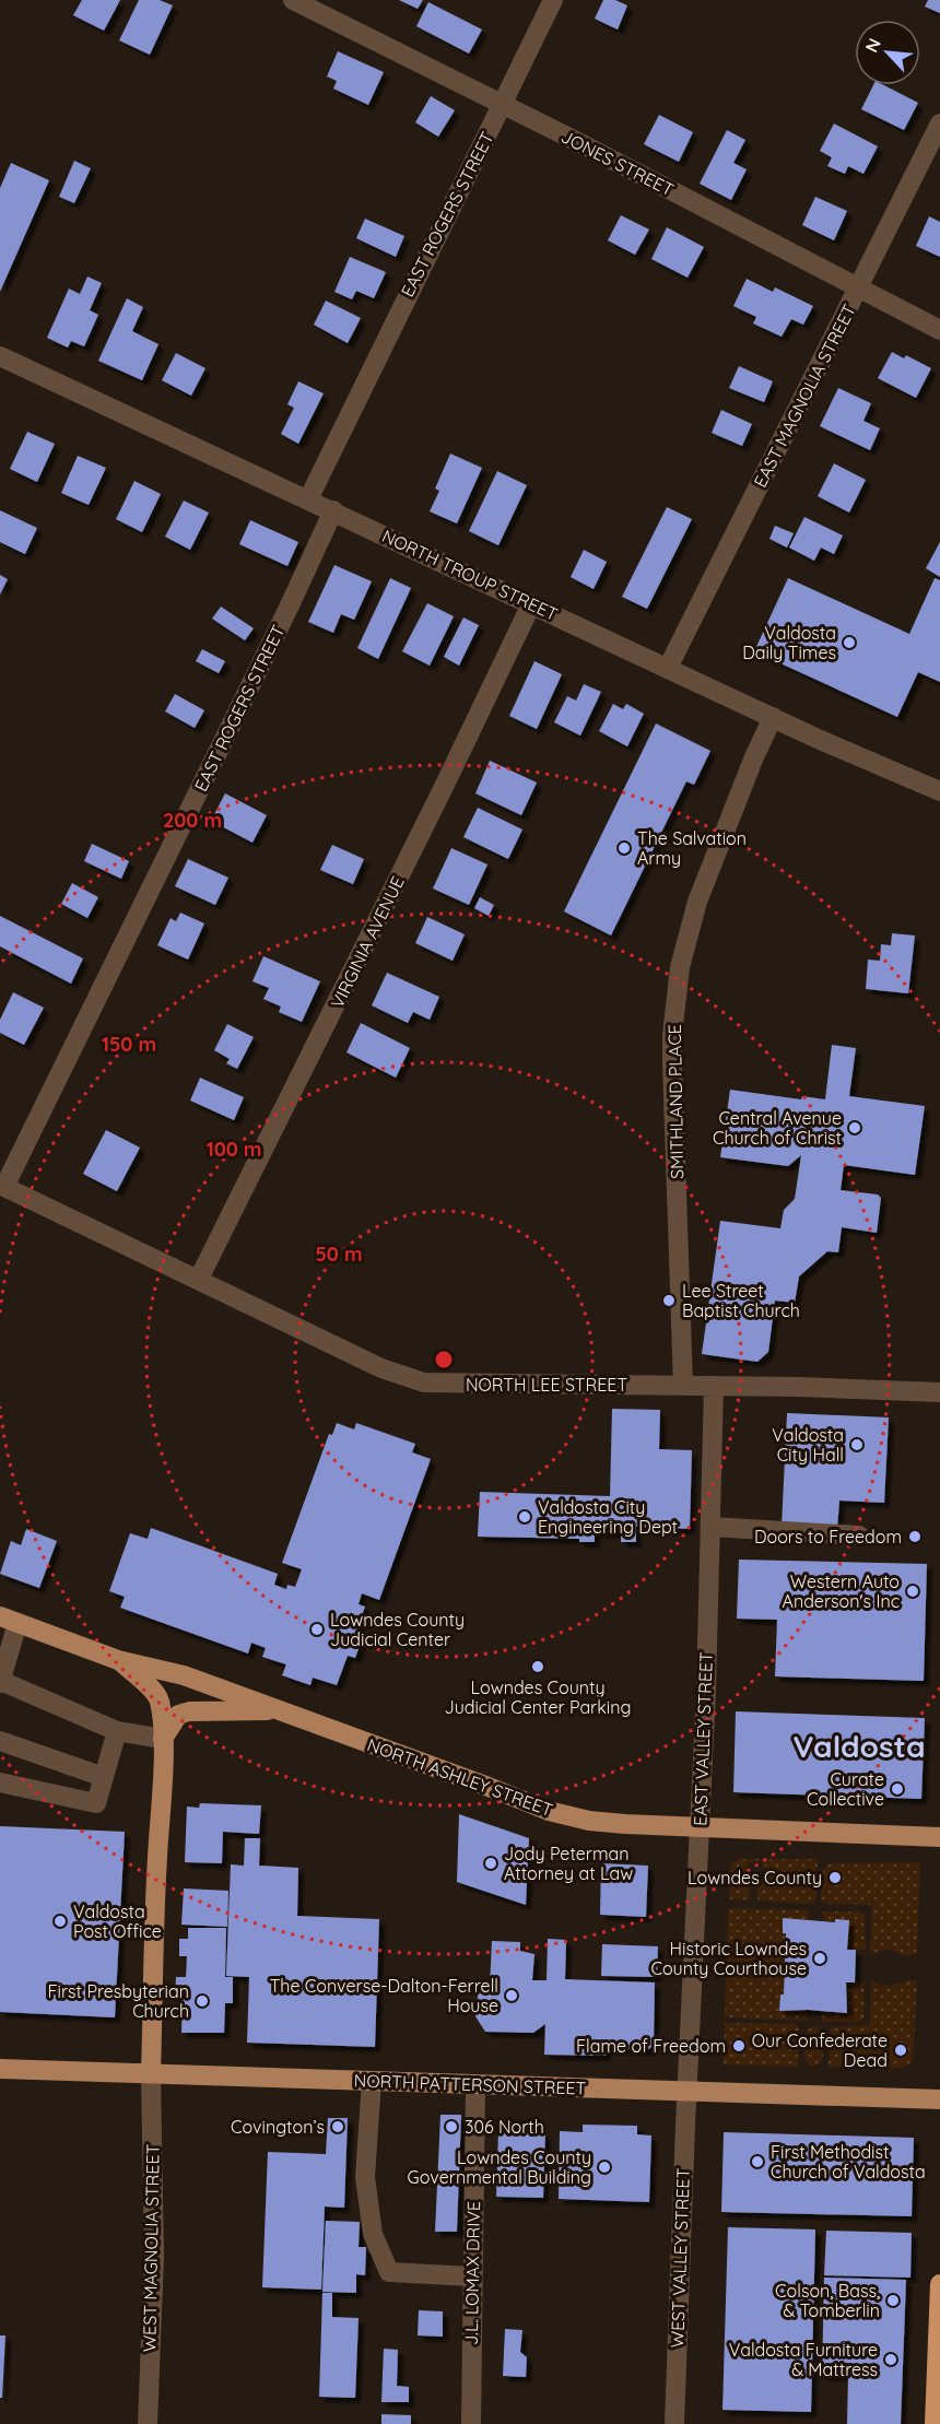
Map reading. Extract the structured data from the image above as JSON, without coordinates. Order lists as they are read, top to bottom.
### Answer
{
  "streets": {
    "main road": ["NORTH ASHLEY STREET", "NORTH PATTERSON STREET"],
    "street": [
      "JONES STREET",
      "EAST ROGERS STREET",
      "EAST MAGNOLIA STREET",
      "NORTH TROUP STREET",
      "VIRGINIA AVENUE",
      "SMITHLAND PLACE",
      "NORTH LEE STREET",
      "EAST VALLEY STREET",
      "WEST MAGNOLIA STREET",
      "WEST VALLEY STREET",
      "J.L. LOMAX DRIVE"
    ]
  },
  "crossings": [
    ["JONES STREET", "EAST ROGERS STREET"],
    ["JONES STREET", "EAST MAGNOLIA STREET"],
    ["EAST ROGERS STREET", "NORTH TROUP STREET"],
    ["EAST ROGERS STREET", "NORTH LEE STREET"],
    ["EAST MAGNOLIA STREET", "NORTH TROUP STREET"],
    ["NORTH TROUP STREET", "VIRGINIA AVENUE"],
    ["NORTH TROUP STREET", "SMITHLAND PLACE"],
    ["VIRGINIA AVENUE", "NORTH LEE STREET"],
    ["SMITHLAND PLACE", "NORTH LEE STREET"],
    ["NORTH LEE STREET", "EAST VALLEY STREET"],
    ["EAST VALLEY STREET", "NORTH ASHLEY STREET"],
    ["EAST VALLEY STREET", "NORTH PATTERSON STREET"],
    ["EAST VALLEY STREET", "WEST VALLEY STREET"],
    ["NORTH PATTERSON STREET", "WEST MAGNOLIA STREET"],
    ["NORTH PATTERSON STREET", "WEST VALLEY STREET"],
    ["NORTH PATTERSON STREET", "J.L. LOMAX DRIVE"]
  ],
  "districts": ["Valdosta"],
  "places": [
    "Valdosta Daily Times",
    "The Salvation Army",
    "Central Avenue Church of Christ",
    "Lee Street Baptist Church",
    "Valdosta City Hall",
    "Valdosta City Engineering Dept",
    "Doors to Freedom",
    "Western Auto Anderson's Inc",
    "Lowndes County Judicial Center",
    "Lowndes County Judicial Center Parking",
    "Curate Collective",
    "Jody Peterman Attorney at Law",
    "Lowndes County",
    "Valdosta Post Office",
    "Historic Lowndes County Courthouse",
    "The Converse-Dalton-Ferrell House",
    "First Presbyterian Church",
    "Flame of Freedom",
    "Our Confederate Dead",
    "Covington’s",
    "306 North",
    "First Methodist Church of Valdosta",
    "Lowndes County Governmental Building",
    "Colson, Bass, & Tomberlin",
    "Valdosta Furniture & Mattress"
  ],
  "north": "top left",
  "rings": [
    "200 m",
    "150 m",
    "100 m",
    "50 m"
  ]
}
